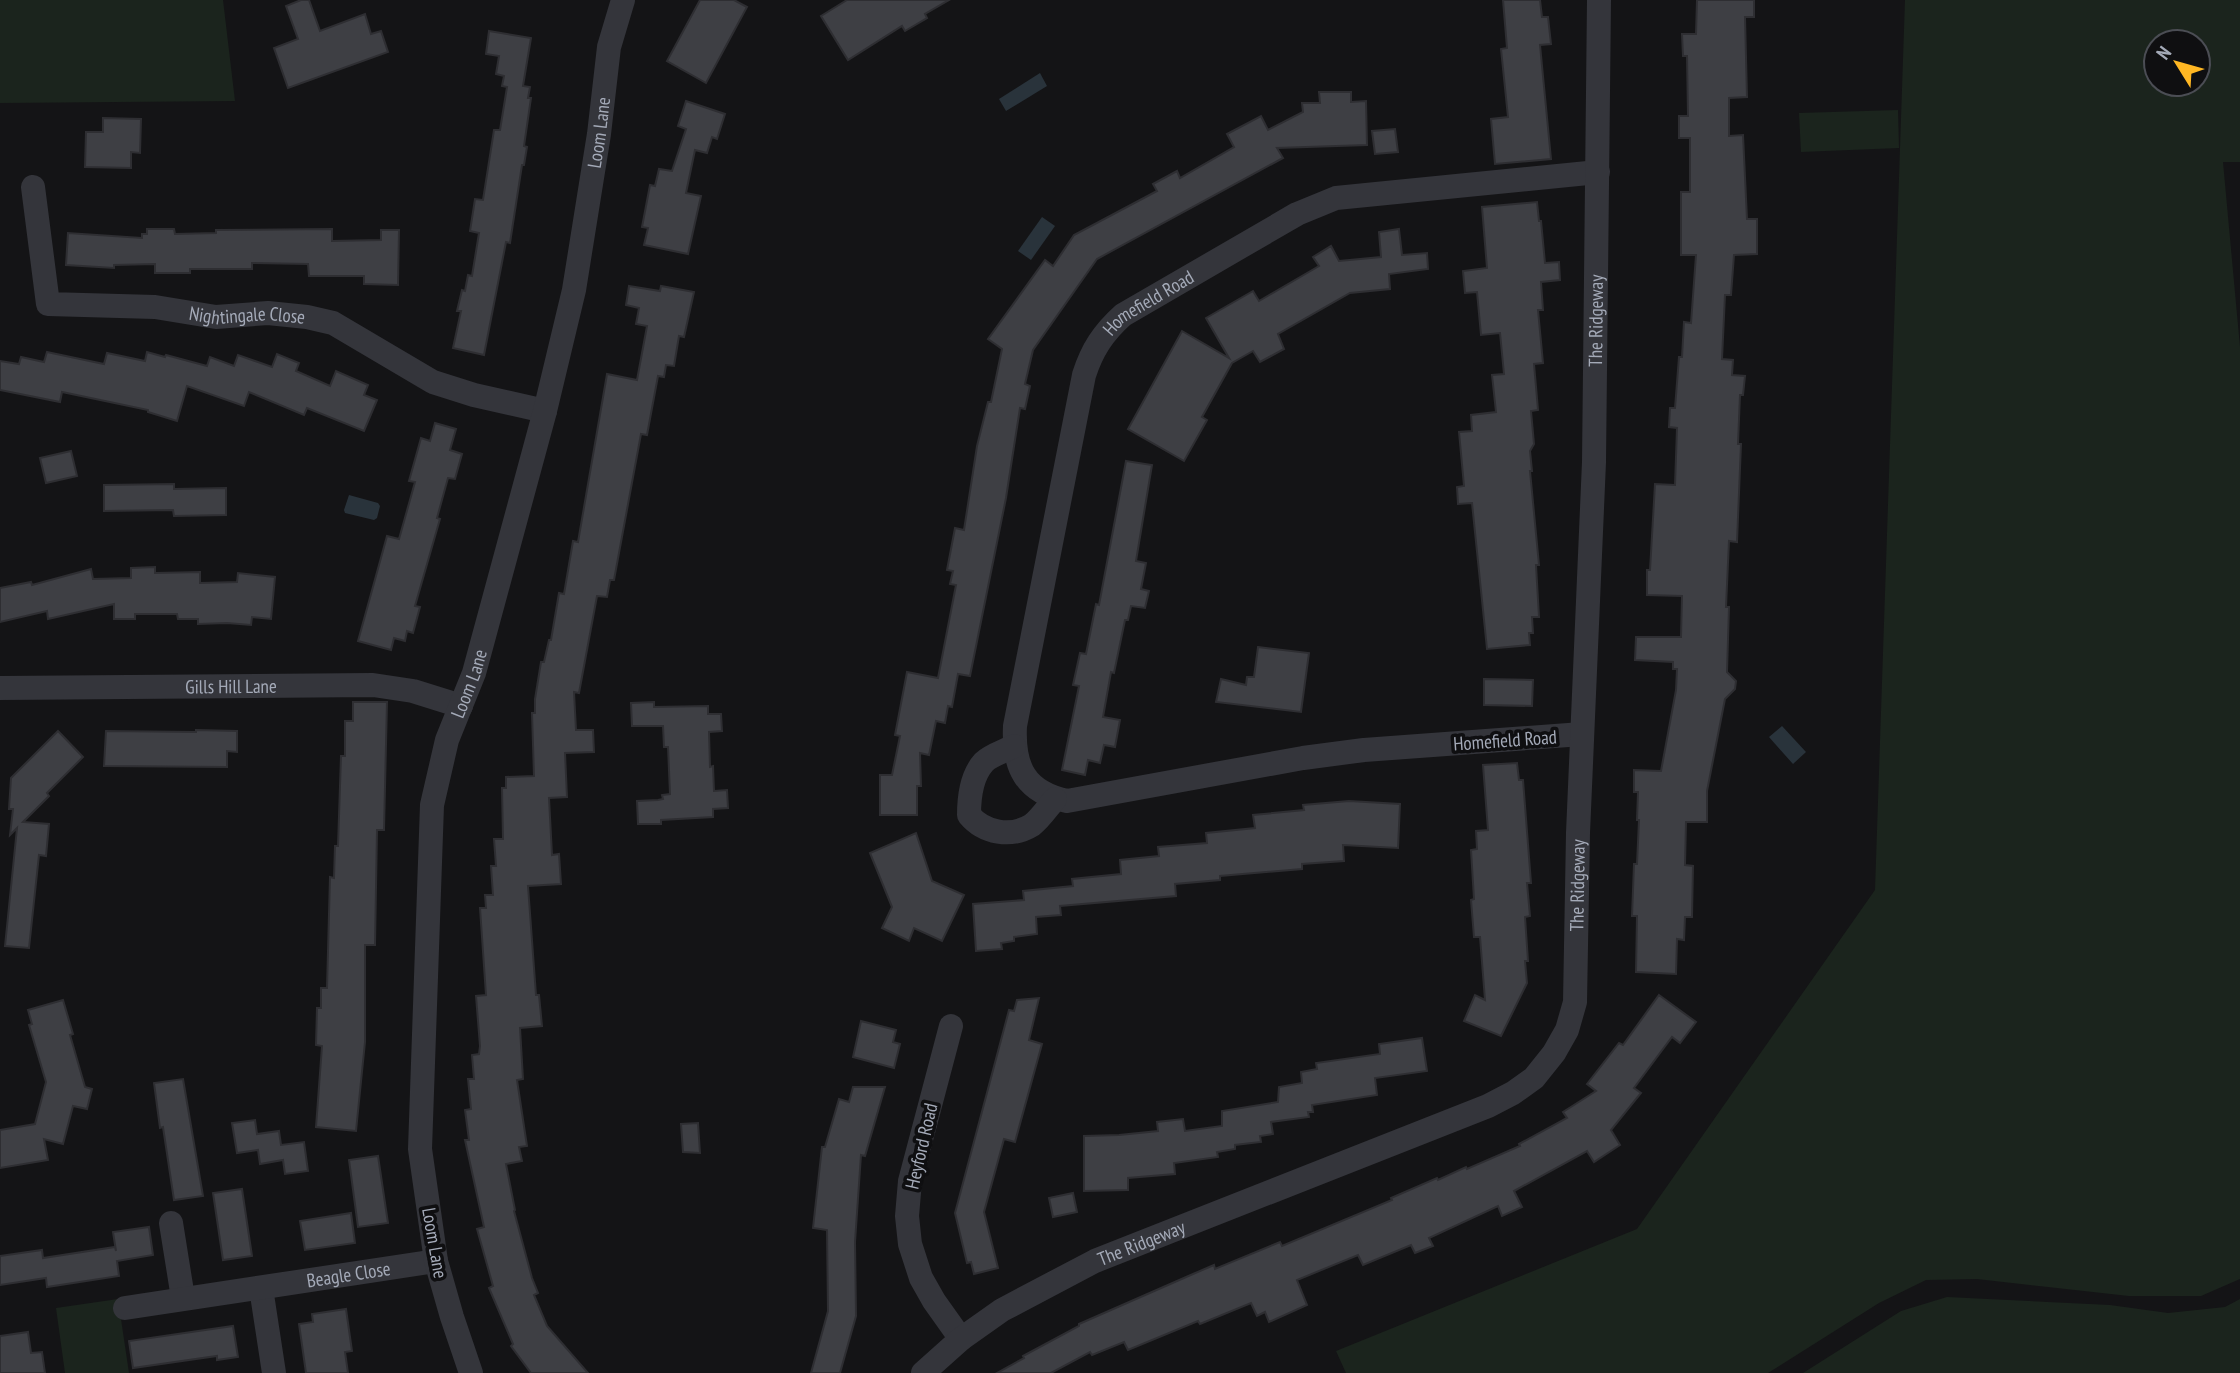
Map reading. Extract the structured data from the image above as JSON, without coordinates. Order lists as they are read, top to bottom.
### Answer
{
  "streets": {
    "street": [
      "Loom Lane",
      "Homefield Road",
      "Nightingale Close",
      "The Ridgeway",
      "Gills Hill Lane",
      "Heyford Road",
      "Beagle Close"
    ]
  },
  "crossings": [
    ["Loom Lane", "Nightingale Close"],
    ["Loom Lane", "Gills Hill Lane"],
    ["Loom Lane", "Beagle Close"],
    ["Homefield Road", "The Ridgeway"],
    ["The Ridgeway", "Heyford Road"]
  ],
  "north": "top left"
}
